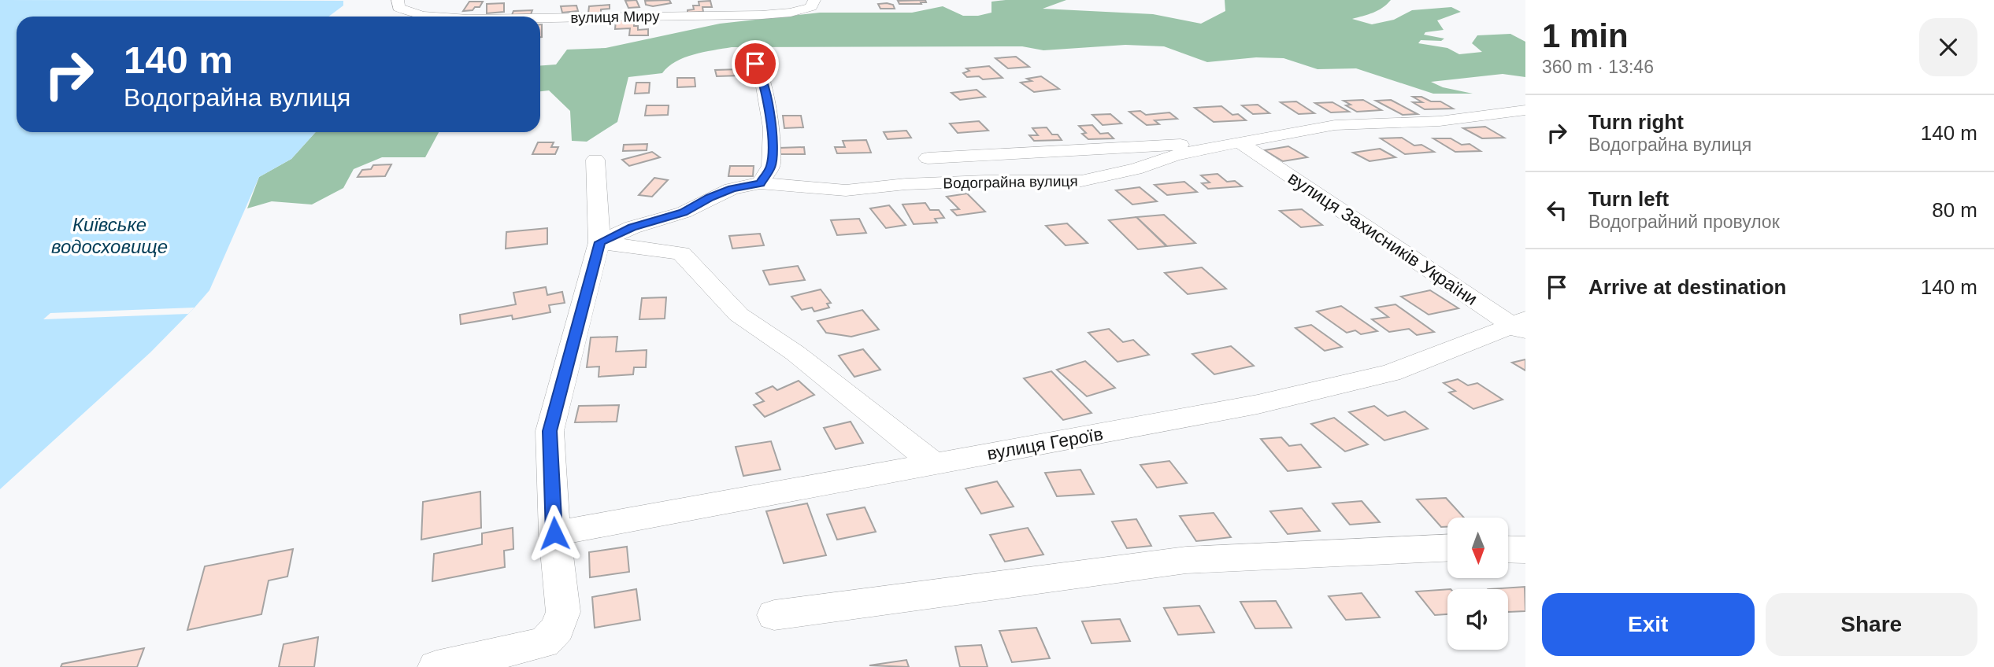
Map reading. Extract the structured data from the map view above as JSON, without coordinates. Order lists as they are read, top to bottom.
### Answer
{
  "streets": {
    "street": [
      "вулиця Миру",
      "Водограйна вулиця",
      "вулиця Захисників України",
      "вулиця Героїв"
    ]
  },
  "crossings": [
    ["Водограйна вулиця", "вулиця Захисників України"],
    ["вулиця Захисників України", "вулиця Героїв"]
  ],
  "water": ["Київське водосховище"],
  "north": "bottom",
  "page": {
    "heading": ["1 min", "360 m · 13:46"],
    "turn": ["140 m", "Водограйна вулиця"],
    "list": [
      {
        "name": "Turn right",
        "note": "Водограйна вулиця",
        "value": "140 m"
      },
      {
        "name": "Turn left",
        "note": "Водограйний провулок",
        "value": "80 m"
      },
      {
        "name": "Arrive at destination",
        "value": "140 m"
      }
    ],
    "buttons": ["Exit", "Share"]
  }
}
